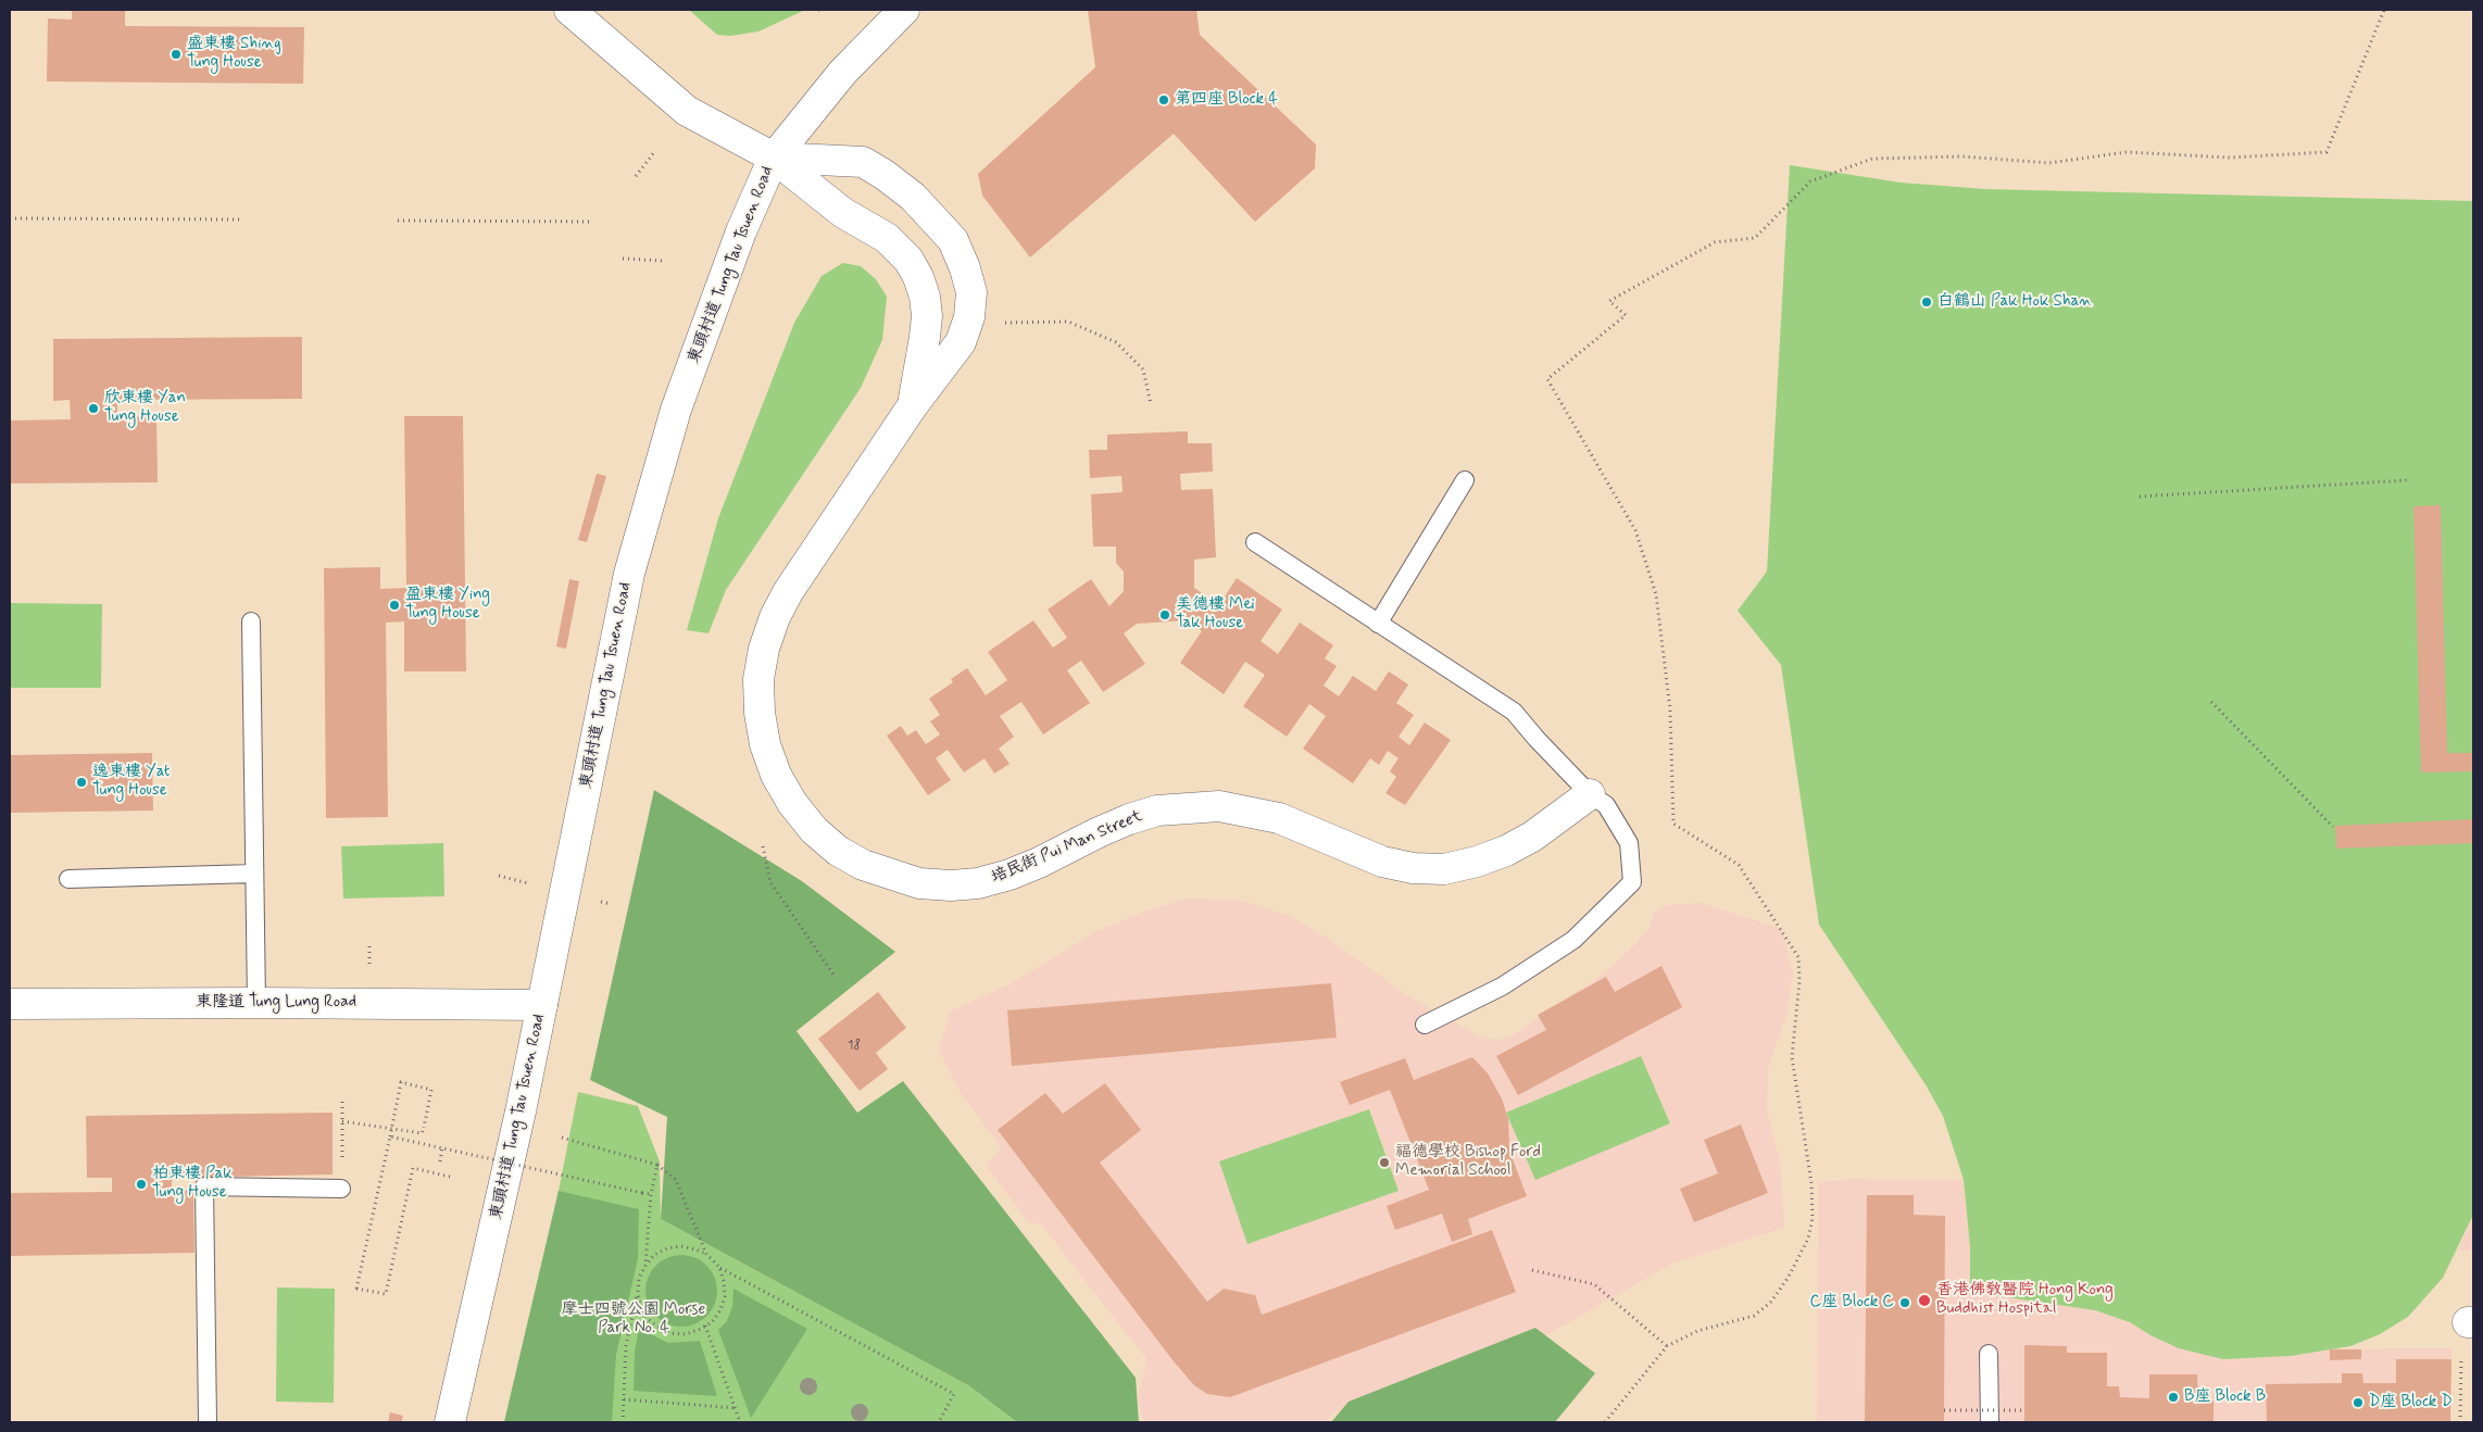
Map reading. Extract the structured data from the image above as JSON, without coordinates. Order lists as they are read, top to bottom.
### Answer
{
  "streets": {
    "street": ["東頭村道 Tung Tau Tsuen Road", "培民街 Pui Man Street", "東隆道 Tung Lung Road"]
  },
  "crossings": [
    ["東頭村道 Tung Tau Tsuen Road", "培民街 Pui Man Street"],
    ["東頭村道 Tung Tau Tsuen Road", "東隆道 Tung Lung Road"]
  ],
  "parks": ["摩士四號公園 Morse Park No. 4"],
  "places": [
    "盛東樓 Shing Tung House",
    "第四座 Block 4",
    "白鶴山 Pak Hok Shan",
    "欣東樓 Yan Tung House",
    "盈東樓 Ying Tung House",
    "美德樓 Mei Tak House",
    "逸東樓 Yat Tung House",
    "福德學校 Bishop Ford Memorial School",
    "柏東樓 Pak Tung House",
    "香港佛教醫院 Hong Kong Buddhist Hospital",
    "C座 Block C",
    "B座 Block B",
    "D座 Block D"
  ],
  "house_numbers": ["18"]
}
